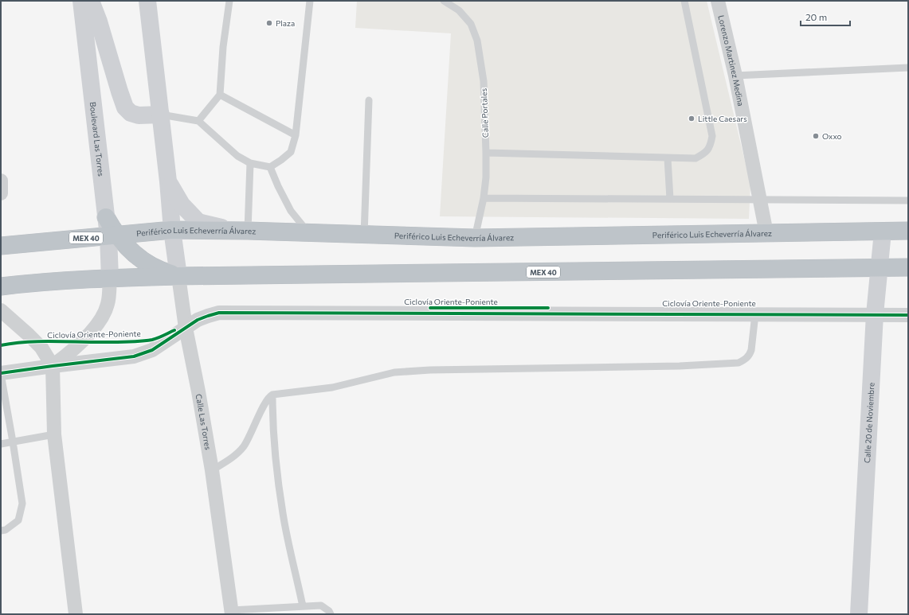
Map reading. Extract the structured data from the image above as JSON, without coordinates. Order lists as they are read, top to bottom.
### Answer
{
  "streets": {
    "highway": ["Periférico Luis Echeverría Álvarez", "MEX 40"],
    "main road": ["Boulevard Las Torres", "Calle Las Torres", "Calle 20 de Noviembre"],
    "street": ["Lorenzo Martinez Medina"],
    "lane": ["Calle Portales"],
    "cycle path": ["Ciclovía Oriente-Poniente"]
  },
  "crossings": [
    ["Lorenzo Martinez Medina", "Periférico Luis Echeverría Álvarez"],
    ["Calle Portales", "Periférico Luis Echeverría Álvarez"],
    ["Periférico Luis Echeverría Álvarez", "Calle Las Torres"],
    ["Periférico Luis Echeverría Álvarez", "Calle 20 de Noviembre"],
    ["MEX 40", "Calle Las Torres"],
    ["MEX 40", "Calle 20 de Noviembre"]
  ],
  "places": ["Plaza", "Little Caesars", "Oxxo"],
  "scale_bar": "20 m"
}
